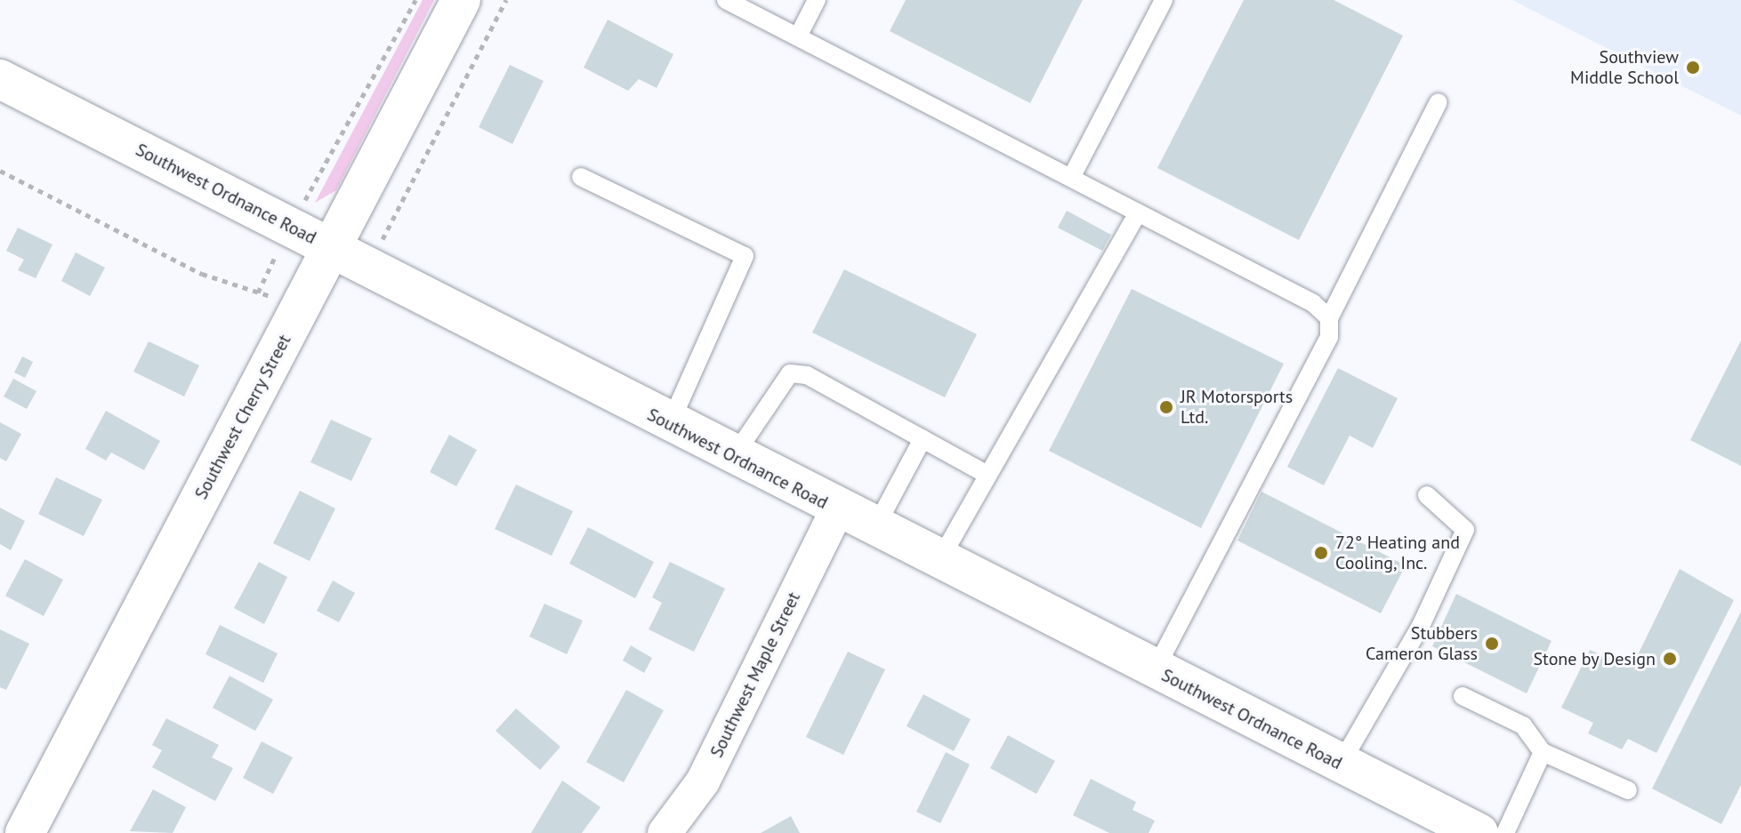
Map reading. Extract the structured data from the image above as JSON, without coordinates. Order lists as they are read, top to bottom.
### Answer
{
  "streets": {
    "street": ["Southwest Ordnance Road", "Southwest Cherry Street", "Southwest Maple Street"]
  },
  "crossings": [
    ["Southwest Ordnance Road", "Southwest Cherry Street"],
    ["Southwest Ordnance Road", "Southwest Maple Street"]
  ],
  "places": [
    "Southview Middle School",
    "JR Motorsports Ltd.",
    "72° Heating and Cooling, Inc.",
    "Stubbers Cameron Glass",
    "Stone by Design"
  ]
}
